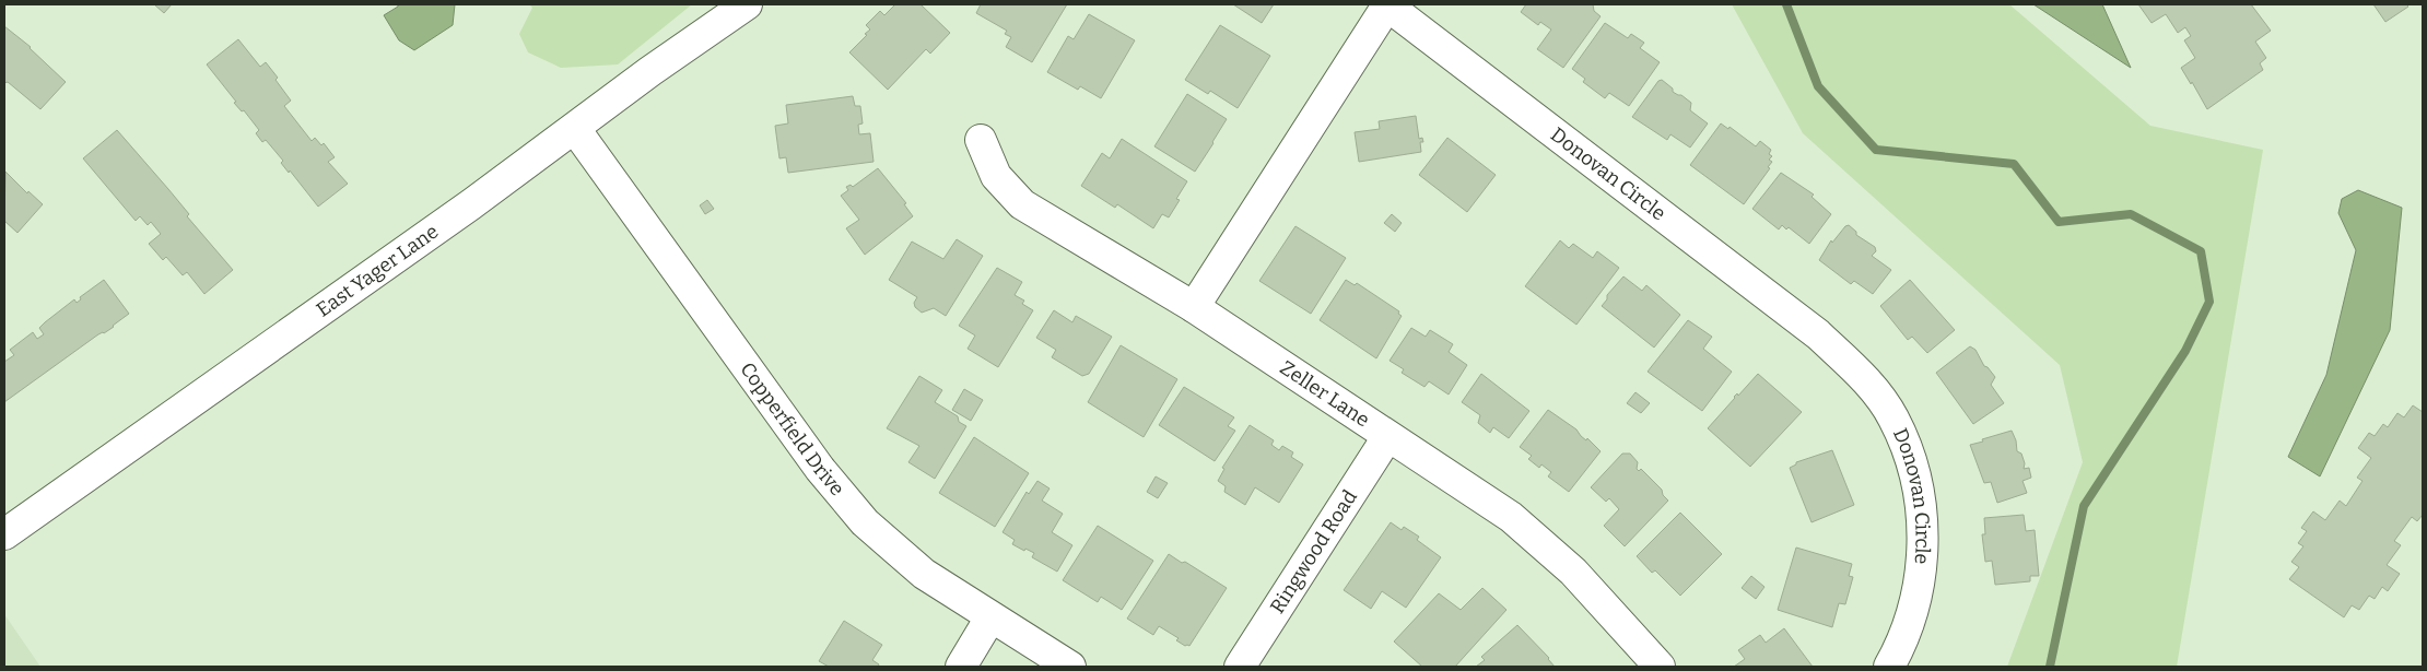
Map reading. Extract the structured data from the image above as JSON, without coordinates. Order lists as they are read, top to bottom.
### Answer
{
  "streets": {
    "street": [
      "Donovan Circle",
      "East Yager Lane",
      "Zeller Lane",
      "Copperfield Drive",
      "Ringwood Road"
    ]
  },
  "crossings": [
    ["Donovan Circle", "Zeller Lane"],
    ["East Yager Lane", "Copperfield Drive"],
    ["Zeller Lane", "Ringwood Road"]
  ]
}
